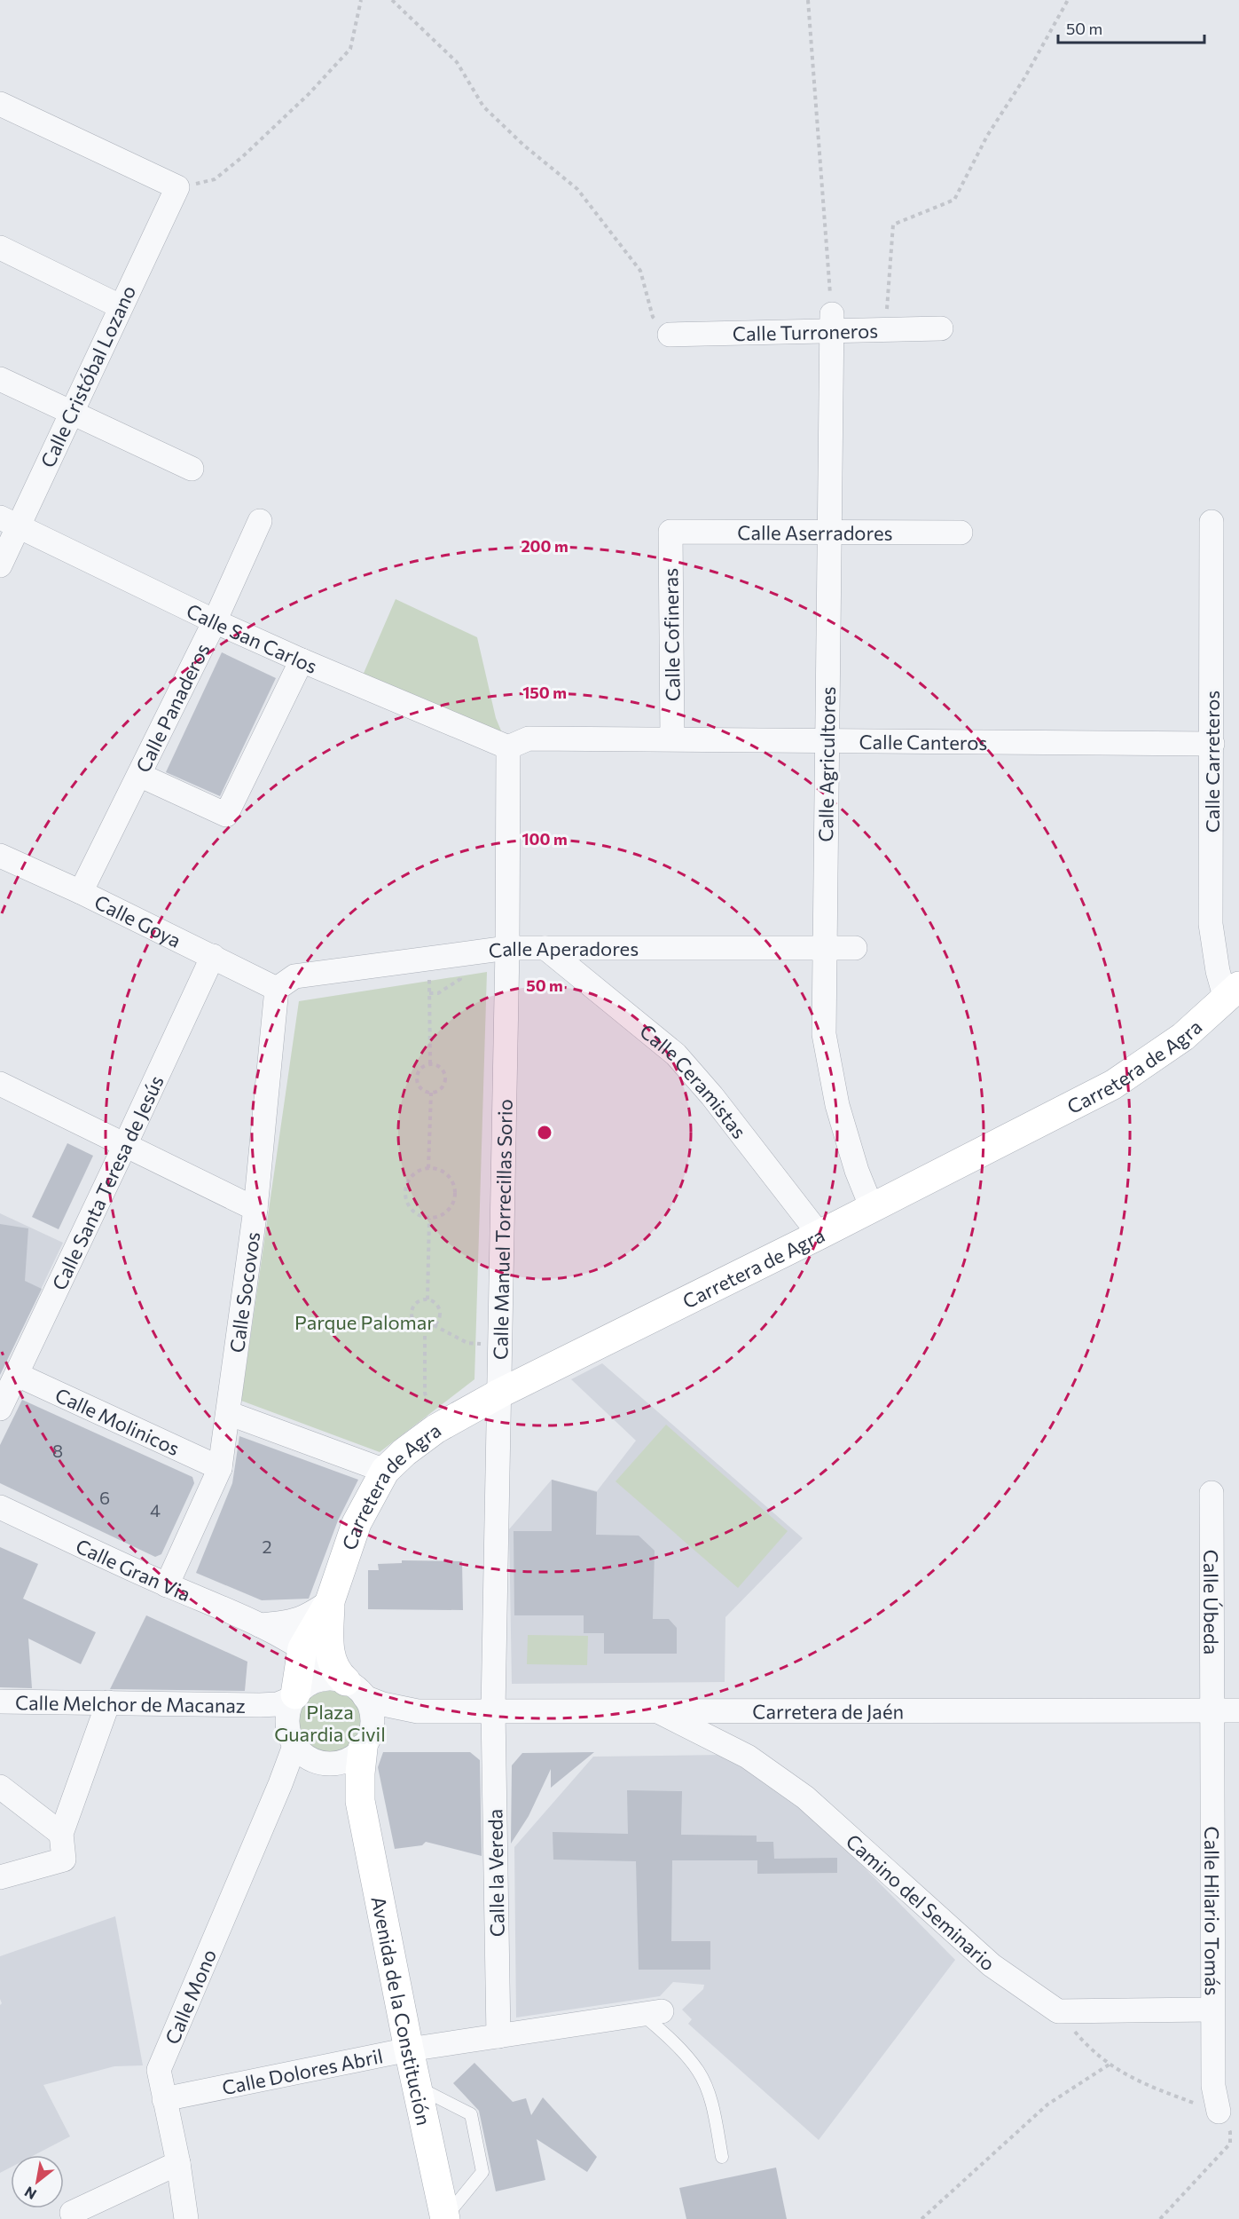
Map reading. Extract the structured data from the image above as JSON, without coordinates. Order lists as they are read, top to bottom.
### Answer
{
  "streets": {
    "street": [
      "Calle Turroneros",
      "Calle Cristóbal Lozano",
      "Calle Aserradores",
      "Calle Cofineras",
      "Calle San Carlos",
      "Calle Panaderos",
      "Calle Canteros",
      "Calle Carreteros",
      "Calle Agricultores",
      "Calle Goya",
      "Calle Aperadores",
      "Carretera de Agra",
      "Calle Ceramistas",
      "Calle Santa Teresa de Jesús",
      "Calle Manuel Torrecillas Sorio",
      "Calle Socovos",
      "Calle Molinicos",
      "Calle Gran Via",
      "Calle Úbeda",
      "Calle Melchor de Macanaz",
      "Carretera de Jaén",
      "Calle la Vereda",
      "Camino del Seminario",
      "Calle Hilario Tomás",
      "Calle Mono",
      "Avenida de la Constitución",
      "Calle Dolores Abril"
    ]
  },
  "crossings": [
    ["Calle Turroneros", "Calle Agricultores"],
    ["Calle Cristóbal Lozano", "Calle San Carlos"],
    ["Calle Aserradores", "Calle Cofineras"],
    ["Calle Aserradores", "Calle Agricultores"],
    ["Calle Cofineras", "Calle Canteros"],
    ["Calle San Carlos", "Calle Panaderos"],
    ["Calle San Carlos", "Calle Canteros"],
    ["Calle San Carlos", "Calle Manuel Torrecillas Sorio"],
    ["Calle Panaderos", "Calle Goya"],
    ["Calle Canteros", "Calle Carreteros"],
    ["Calle Canteros", "Calle Agricultores"],
    ["Calle Canteros", "Calle Manuel Torrecillas Sorio"],
    ["Calle Carreteros", "Carretera de Agra"],
    ["Calle Agricultores", "Calle Aperadores"],
    ["Calle Agricultores", "Carretera de Agra"],
    ["Calle Goya", "Calle Aperadores"],
    ["Calle Goya", "Calle Santa Teresa de Jesús"],
    ["Calle Goya", "Calle Socovos"],
    ["Calle Aperadores", "Calle Ceramistas"],
    ["Calle Aperadores", "Calle Manuel Torrecillas Sorio"],
    ["Calle Aperadores", "Calle Socovos"],
    ["Carretera de Agra", "Calle Ceramistas"],
    ["Carretera de Agra", "Calle Manuel Torrecillas Sorio"],
    ["Carretera de Agra", "Calle Gran Via"],
    ["Carretera de Agra", "Calle Melchor de Macanaz"],
    ["Carretera de Agra", "Carretera de Jaén"],
    ["Carretera de Agra", "Calle Mono"],
    ["Carretera de Agra", "Avenida de la Constitución"],
    ["Calle Santa Teresa de Jesús", "Calle Molinicos"],
    ["Calle Manuel Torrecillas Sorio", "Carretera de Jaén"],
    ["Calle Manuel Torrecillas Sorio", "Calle la Vereda"],
    ["Calle Socovos", "Calle Molinicos"],
    ["Calle Socovos", "Calle Gran Via"],
    ["Calle Gran Via", "Calle Melchor de Macanaz"],
    ["Calle Gran Via", "Carretera de Jaén"],
    ["Calle Gran Via", "Calle Mono"],
    ["Calle Gran Via", "Avenida de la Constitución"],
    ["Calle Úbeda", "Carretera de Jaén"],
    ["Calle Úbeda", "Calle Hilario Tomás"],
    ["Calle Melchor de Macanaz", "Carretera de Jaén"],
    ["Calle Melchor de Macanaz", "Calle Mono"],
    ["Calle Melchor de Macanaz", "Avenida de la Constitución"],
    ["Carretera de Jaén", "Calle la Vereda"],
    ["Carretera de Jaén", "Camino del Seminario"],
    ["Carretera de Jaén", "Calle Hilario Tomás"],
    ["Carretera de Jaén", "Calle Mono"],
    ["Carretera de Jaén", "Avenida de la Constitución"],
    ["Calle la Vereda", "Calle Dolores Abril"],
    ["Calle Mono", "Avenida de la Constitución"],
    ["Calle Mono", "Calle Dolores Abril"],
    ["Avenida de la Constitución", "Calle Dolores Abril"]
  ],
  "parks": ["Parque Palomar", "Plaza Guardia Civil"],
  "house_numbers": [
    "8",
    "6",
    "4",
    "2"
  ],
  "scale_bar": "50 m",
  "north": "bottom left",
  "rings": [
    "200 m",
    "150 m",
    "100 m",
    "50 m"
  ]
}
